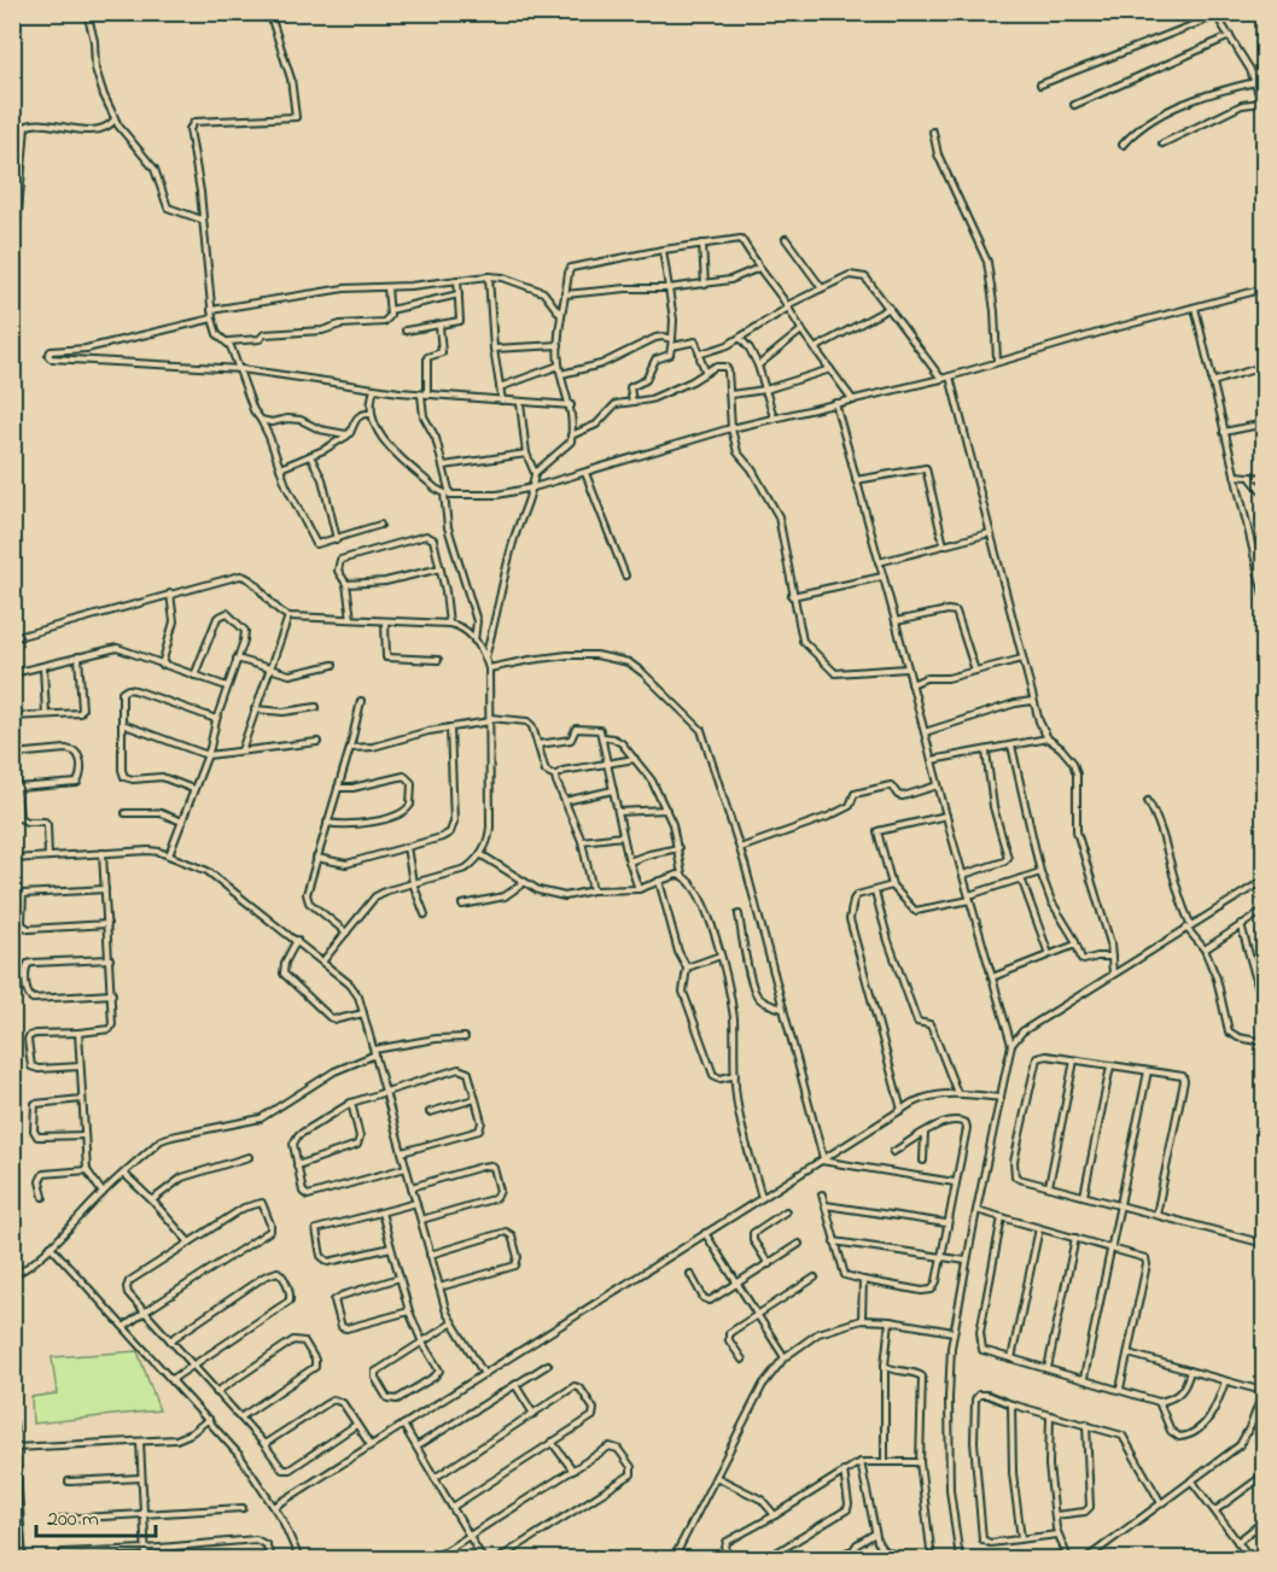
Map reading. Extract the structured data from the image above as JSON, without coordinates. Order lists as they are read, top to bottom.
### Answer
{
  "scale_bar": "200 m"
}
